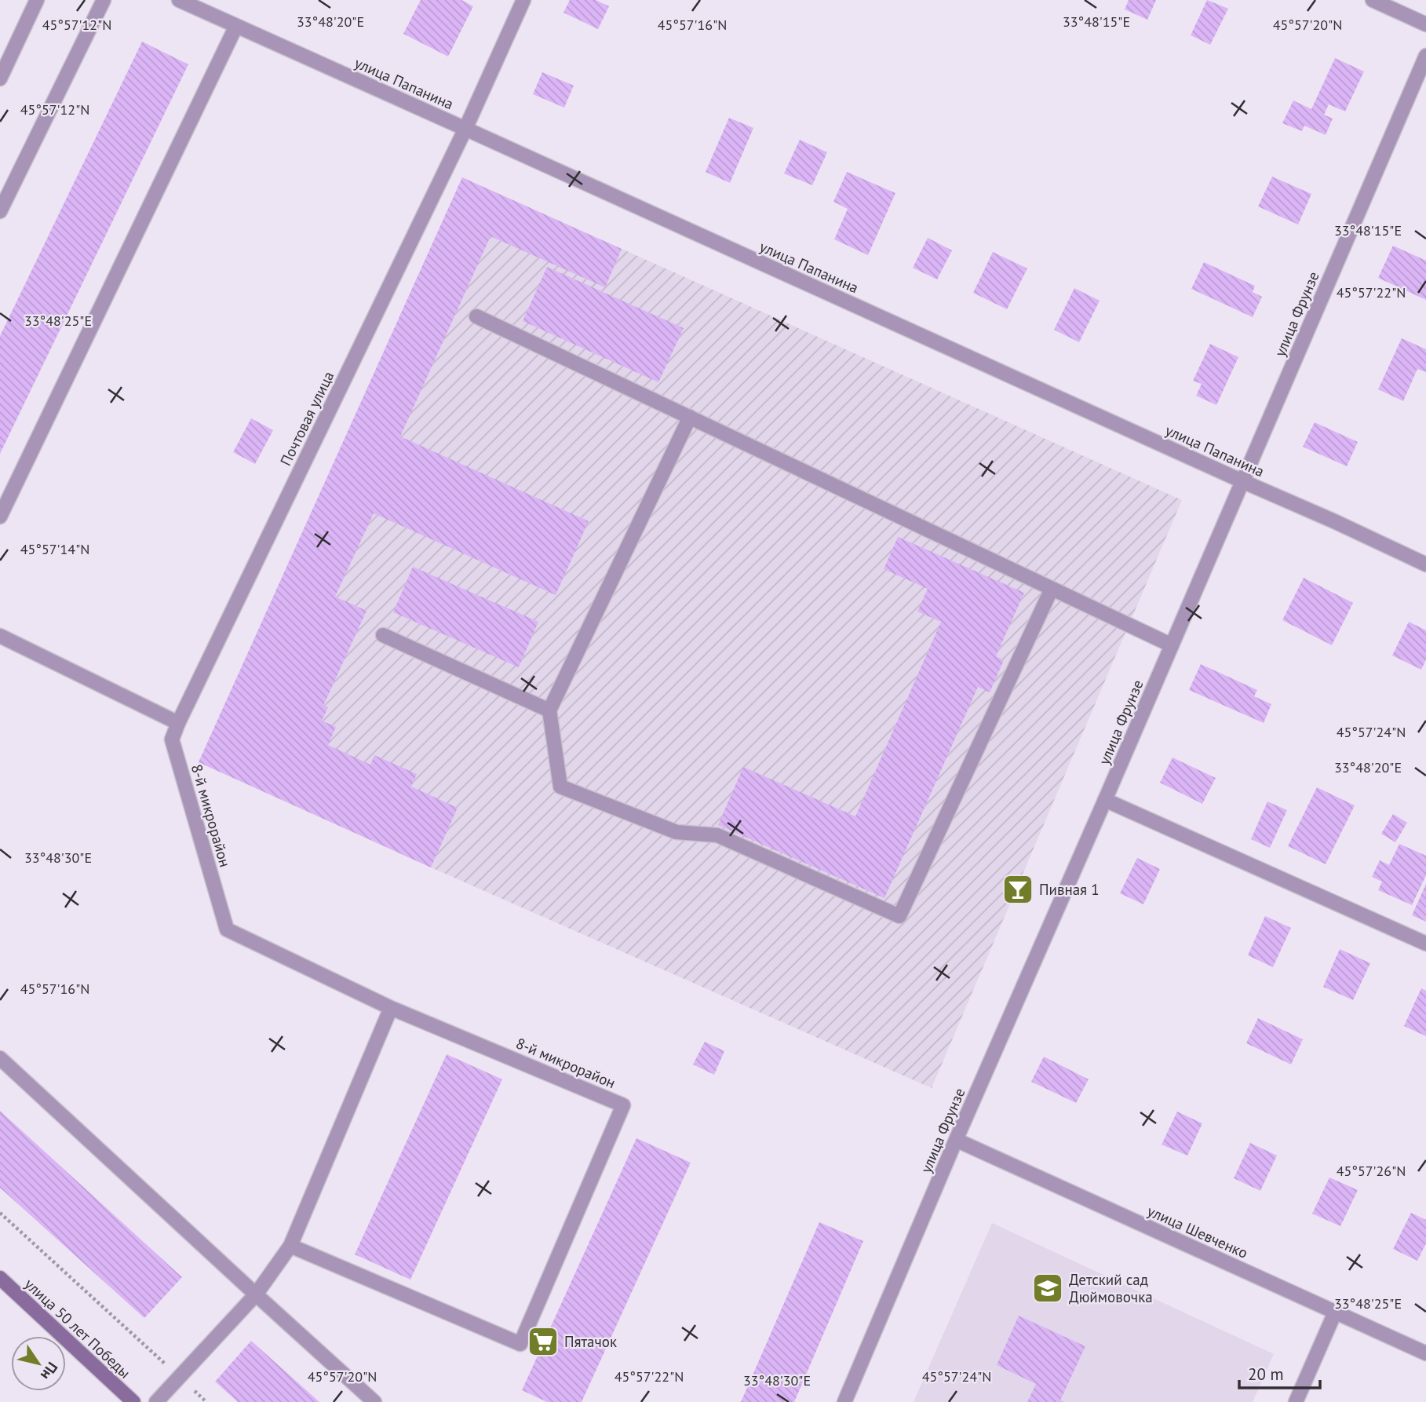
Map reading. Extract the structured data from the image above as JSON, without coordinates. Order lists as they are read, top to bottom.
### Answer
{
  "streets": {
    "main road": ["улица 50 лет Победы"],
    "street": [
      "улица Папанина",
      "улица Фрунзе",
      "Почтовая улица",
      "8-й микрорайон",
      "улица Шевченко"
    ]
  },
  "crossings": [
    ["улица Папанина", "улица Фрунзе"],
    ["улица Папанина", "Почтовая улица"],
    ["улица Фрунзе", "улица Шевченко"],
    ["Почтовая улица", "8-й микрорайон"]
  ],
  "places": {
    "bar": ["Пивная 1"],
    "school or university": ["Детский сад Дюймовочка"],
    "supermarket": ["Пятачок"]
  },
  "scale_bar": "20 m",
  "north": "bottom right",
  "coordinates": [
    "33°48'20\"E",
    "33°48'15\"E",
    "45°57'12\"N",
    "45°57'16\"N",
    "45°57'20\"N",
    "45°57'22\"N",
    "33°48'25\"E",
    "45°57'14\"N",
    "45°57'24\"N",
    "33°48'30\"E",
    "45°57'26\"N"
  ]
}
